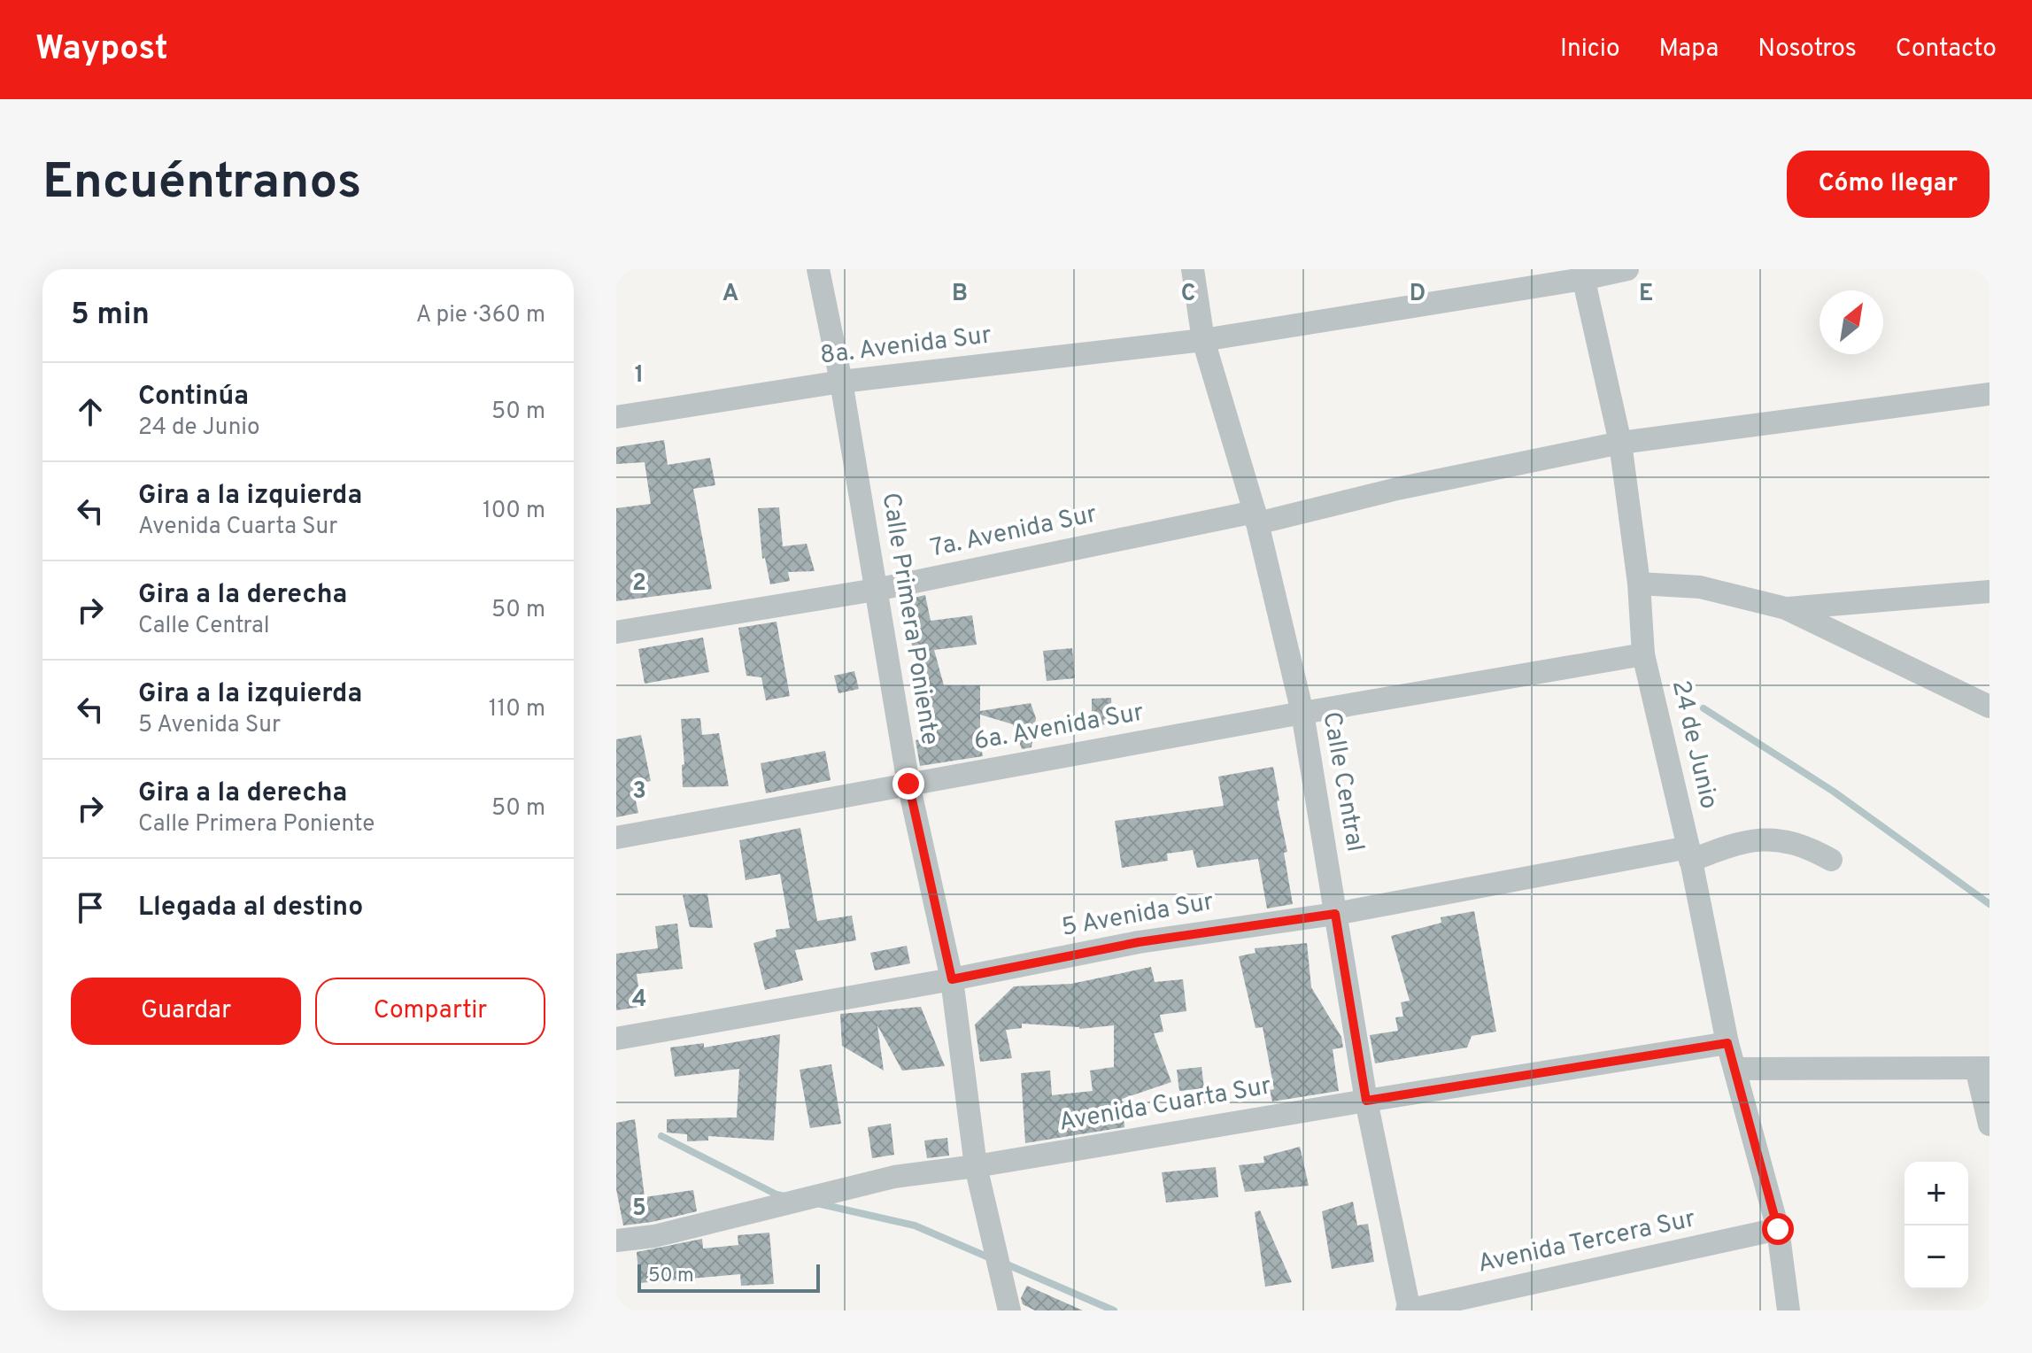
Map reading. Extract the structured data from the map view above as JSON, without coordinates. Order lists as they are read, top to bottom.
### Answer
{
  "streets": {
    "street": [
      "8a. Avenida Sur",
      "7a. Avenida Sur",
      "Calle Primera Poniente",
      "6a. Avenida Sur",
      "24 de Junio",
      "Calle Central",
      "5 Avenida Sur",
      "Avenida Cuarta Sur",
      "Avenida Tercera Sur"
    ]
  },
  "crossings": [
    ["8a. Avenida Sur", "Calle Primera Poniente"],
    ["8a. Avenida Sur", "24 de Junio"],
    ["8a. Avenida Sur", "Calle Central"],
    ["7a. Avenida Sur", "Calle Primera Poniente"],
    ["7a. Avenida Sur", "24 de Junio"],
    ["7a. Avenida Sur", "Calle Central"],
    ["Calle Primera Poniente", "6a. Avenida Sur"],
    ["Calle Primera Poniente", "5 Avenida Sur"],
    ["Calle Primera Poniente", "Avenida Cuarta Sur"],
    ["6a. Avenida Sur", "24 de Junio"],
    ["6a. Avenida Sur", "Calle Central"],
    ["24 de Junio", "5 Avenida Sur"],
    ["24 de Junio", "Avenida Cuarta Sur"],
    ["24 de Junio", "Avenida Tercera Sur"],
    ["Calle Central", "5 Avenida Sur"],
    ["Calle Central", "Avenida Cuarta Sur"],
    ["Calle Central", "Avenida Tercera Sur"]
  ],
  "scale_bar": "50 m",
  "north": "top right",
  "page": {
    "header": "Waypost",
    "nav": [
      "Inicio",
      "Mapa",
      "Nosotros",
      "Contacto"
    ],
    "buttons": [
      "Cómo llegar",
      ["Guardar", "Compartir"]
    ],
    "title": "Encuéntranos",
    "heading": ["5 min", "A pie · 360 m"],
    "list": [
      ["Continúa", "24 de Junio", "50 m"],
      ["Gira a la izquierda", "Avenida Cuarta Sur", "100 m"],
      ["Gira a la derecha", "Calle Central", "50 m"],
      ["Gira a la izquierda", "5 Avenida Sur", "110 m"],
      ["Gira a la derecha", "Calle Primera Poniente", "50 m"],
      "Llegada al destino"
    ],
    "map_buttons": ["+", "−"],
    "scale": "50 m"
  },
  "grid": {
    "columns": [
      "A",
      "B",
      "C",
      "D",
      "E"
    ],
    "rows": [
      "1",
      "2",
      "3",
      "4",
      "5"
    ]
  }
}
